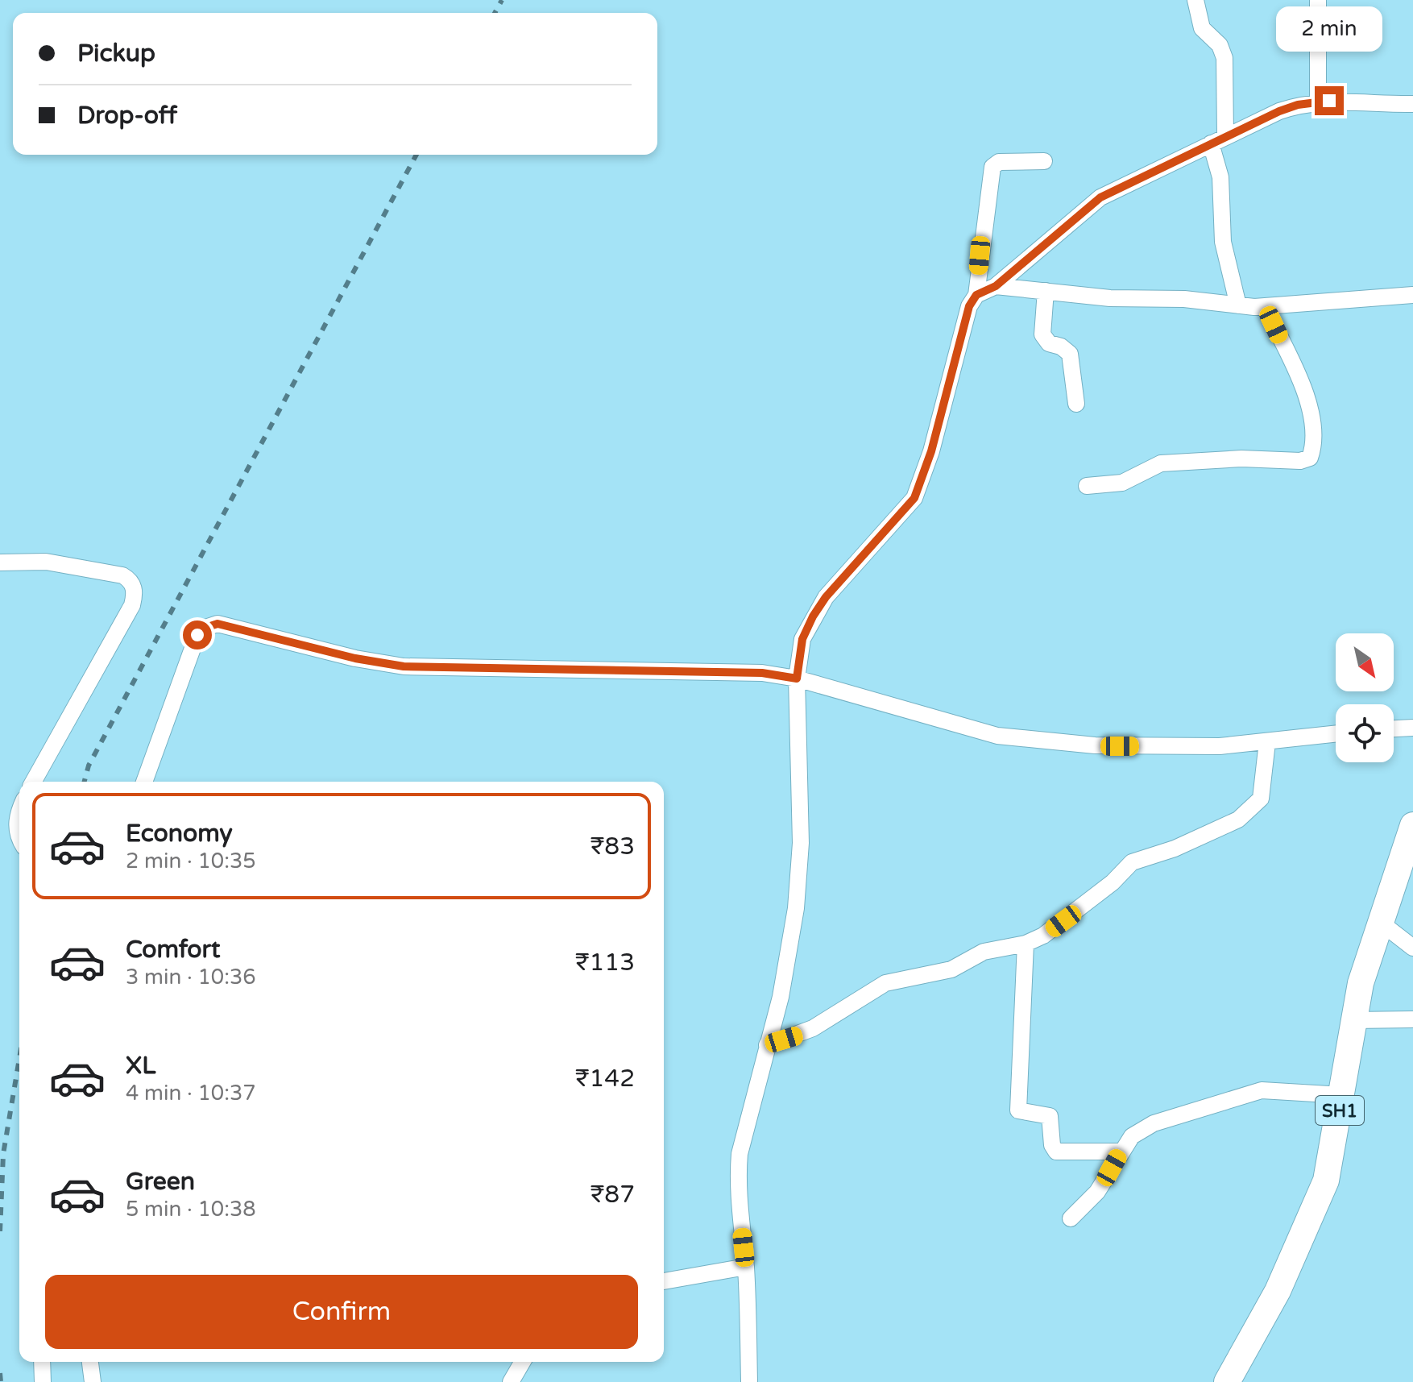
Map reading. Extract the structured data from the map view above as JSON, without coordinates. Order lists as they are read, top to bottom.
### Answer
{
  "streets": {
    "main road": ["SH1"]
  },
  "north": "bottom right",
  "page": {
    "bubble": "2 min",
    "banner": ["Pickup", "Drop-off"],
    "list": [
      {
        "name": "Economy",
        "note": "2 min · 10:35",
        "value": "₹83"
      },
      {
        "name": "Comfort",
        "note": "3 min · 10:36",
        "value": "₹113"
      },
      {
        "name": "XL",
        "note": "4 min · 10:37",
        "value": "₹142"
      },
      {
        "name": "Green",
        "note": "5 min · 10:38",
        "value": "₹87"
      }
    ],
    "buttons": "Confirm"
  }
}
